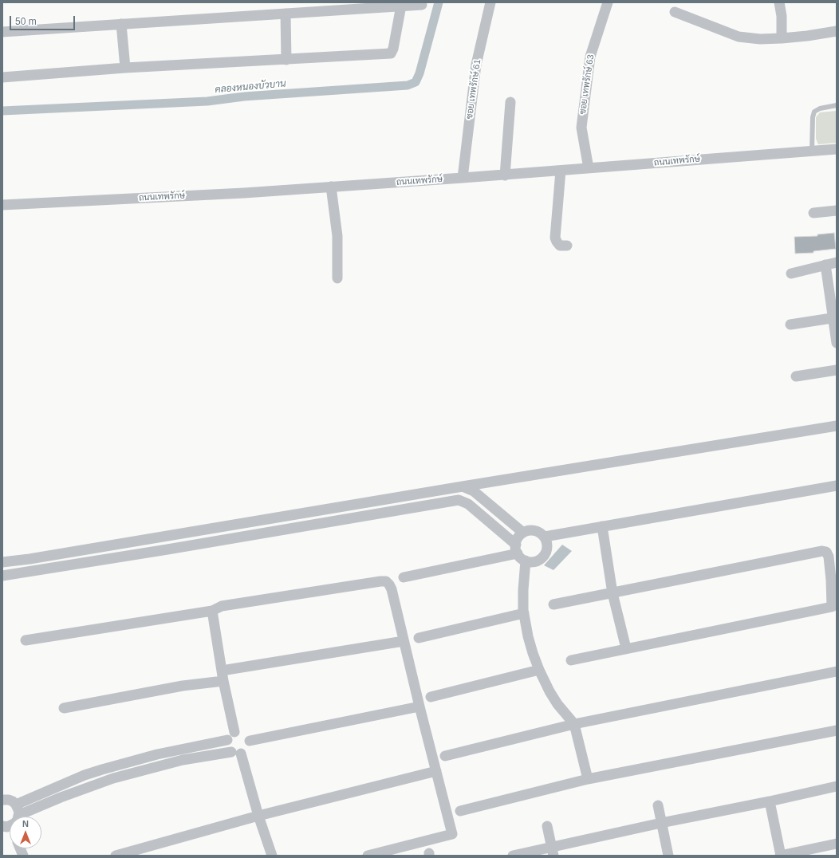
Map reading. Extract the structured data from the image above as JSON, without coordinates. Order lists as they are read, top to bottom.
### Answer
{
  "streets": {
    "street": ["ซอย เทพรักษ์ 63", "ซอย เทพรักษ์ 61", "ถนนเทพรักษ์"]
  },
  "crossings": [
    ["ซอย เทพรักษ์ 63", "ถนนเทพรักษ์"],
    ["ซอย เทพรักษ์ 61", "ถนนเทพรักษ์"]
  ],
  "water": ["คลองหนองบัวบาน"],
  "scale_bar": "50 m",
  "north": "top"
}
